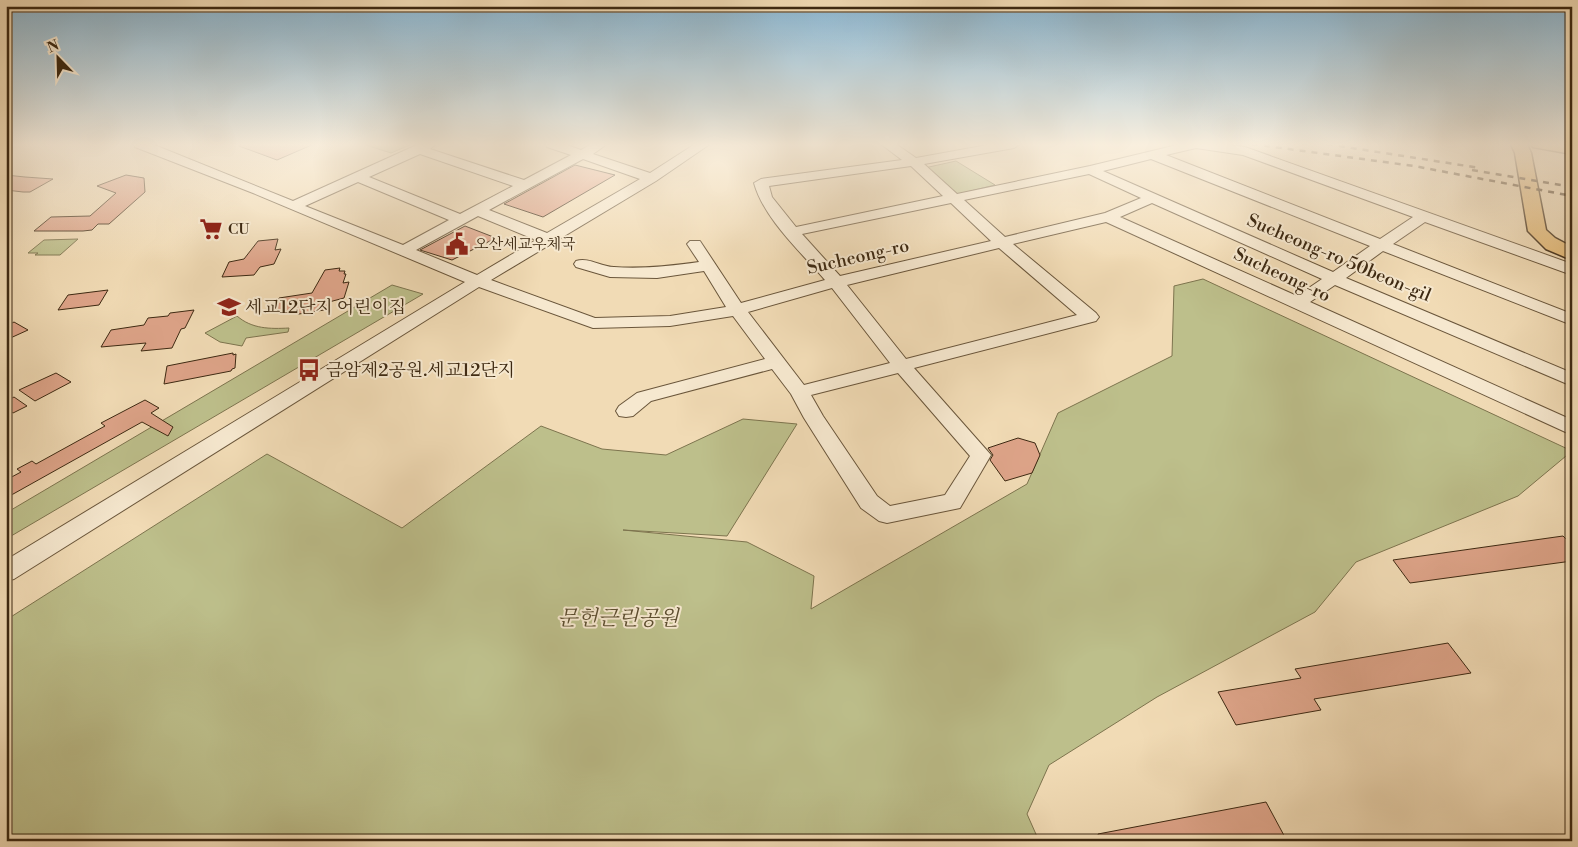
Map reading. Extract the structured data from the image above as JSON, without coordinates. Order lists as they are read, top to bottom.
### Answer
{
  "streets": {
    "street": ["Sucheong-ro", "Sucheong-ro 50beon-gil"]
  },
  "parks": ["문헌근린공원"],
  "places": {
    "supermarket": ["CU"],
    "public building": ["오산세교우체국"],
    "school or university": ["세교12단지 어린이집"],
    "bus stop": ["금암제2공원.세교12단지"]
  },
  "north": "top left"
}
